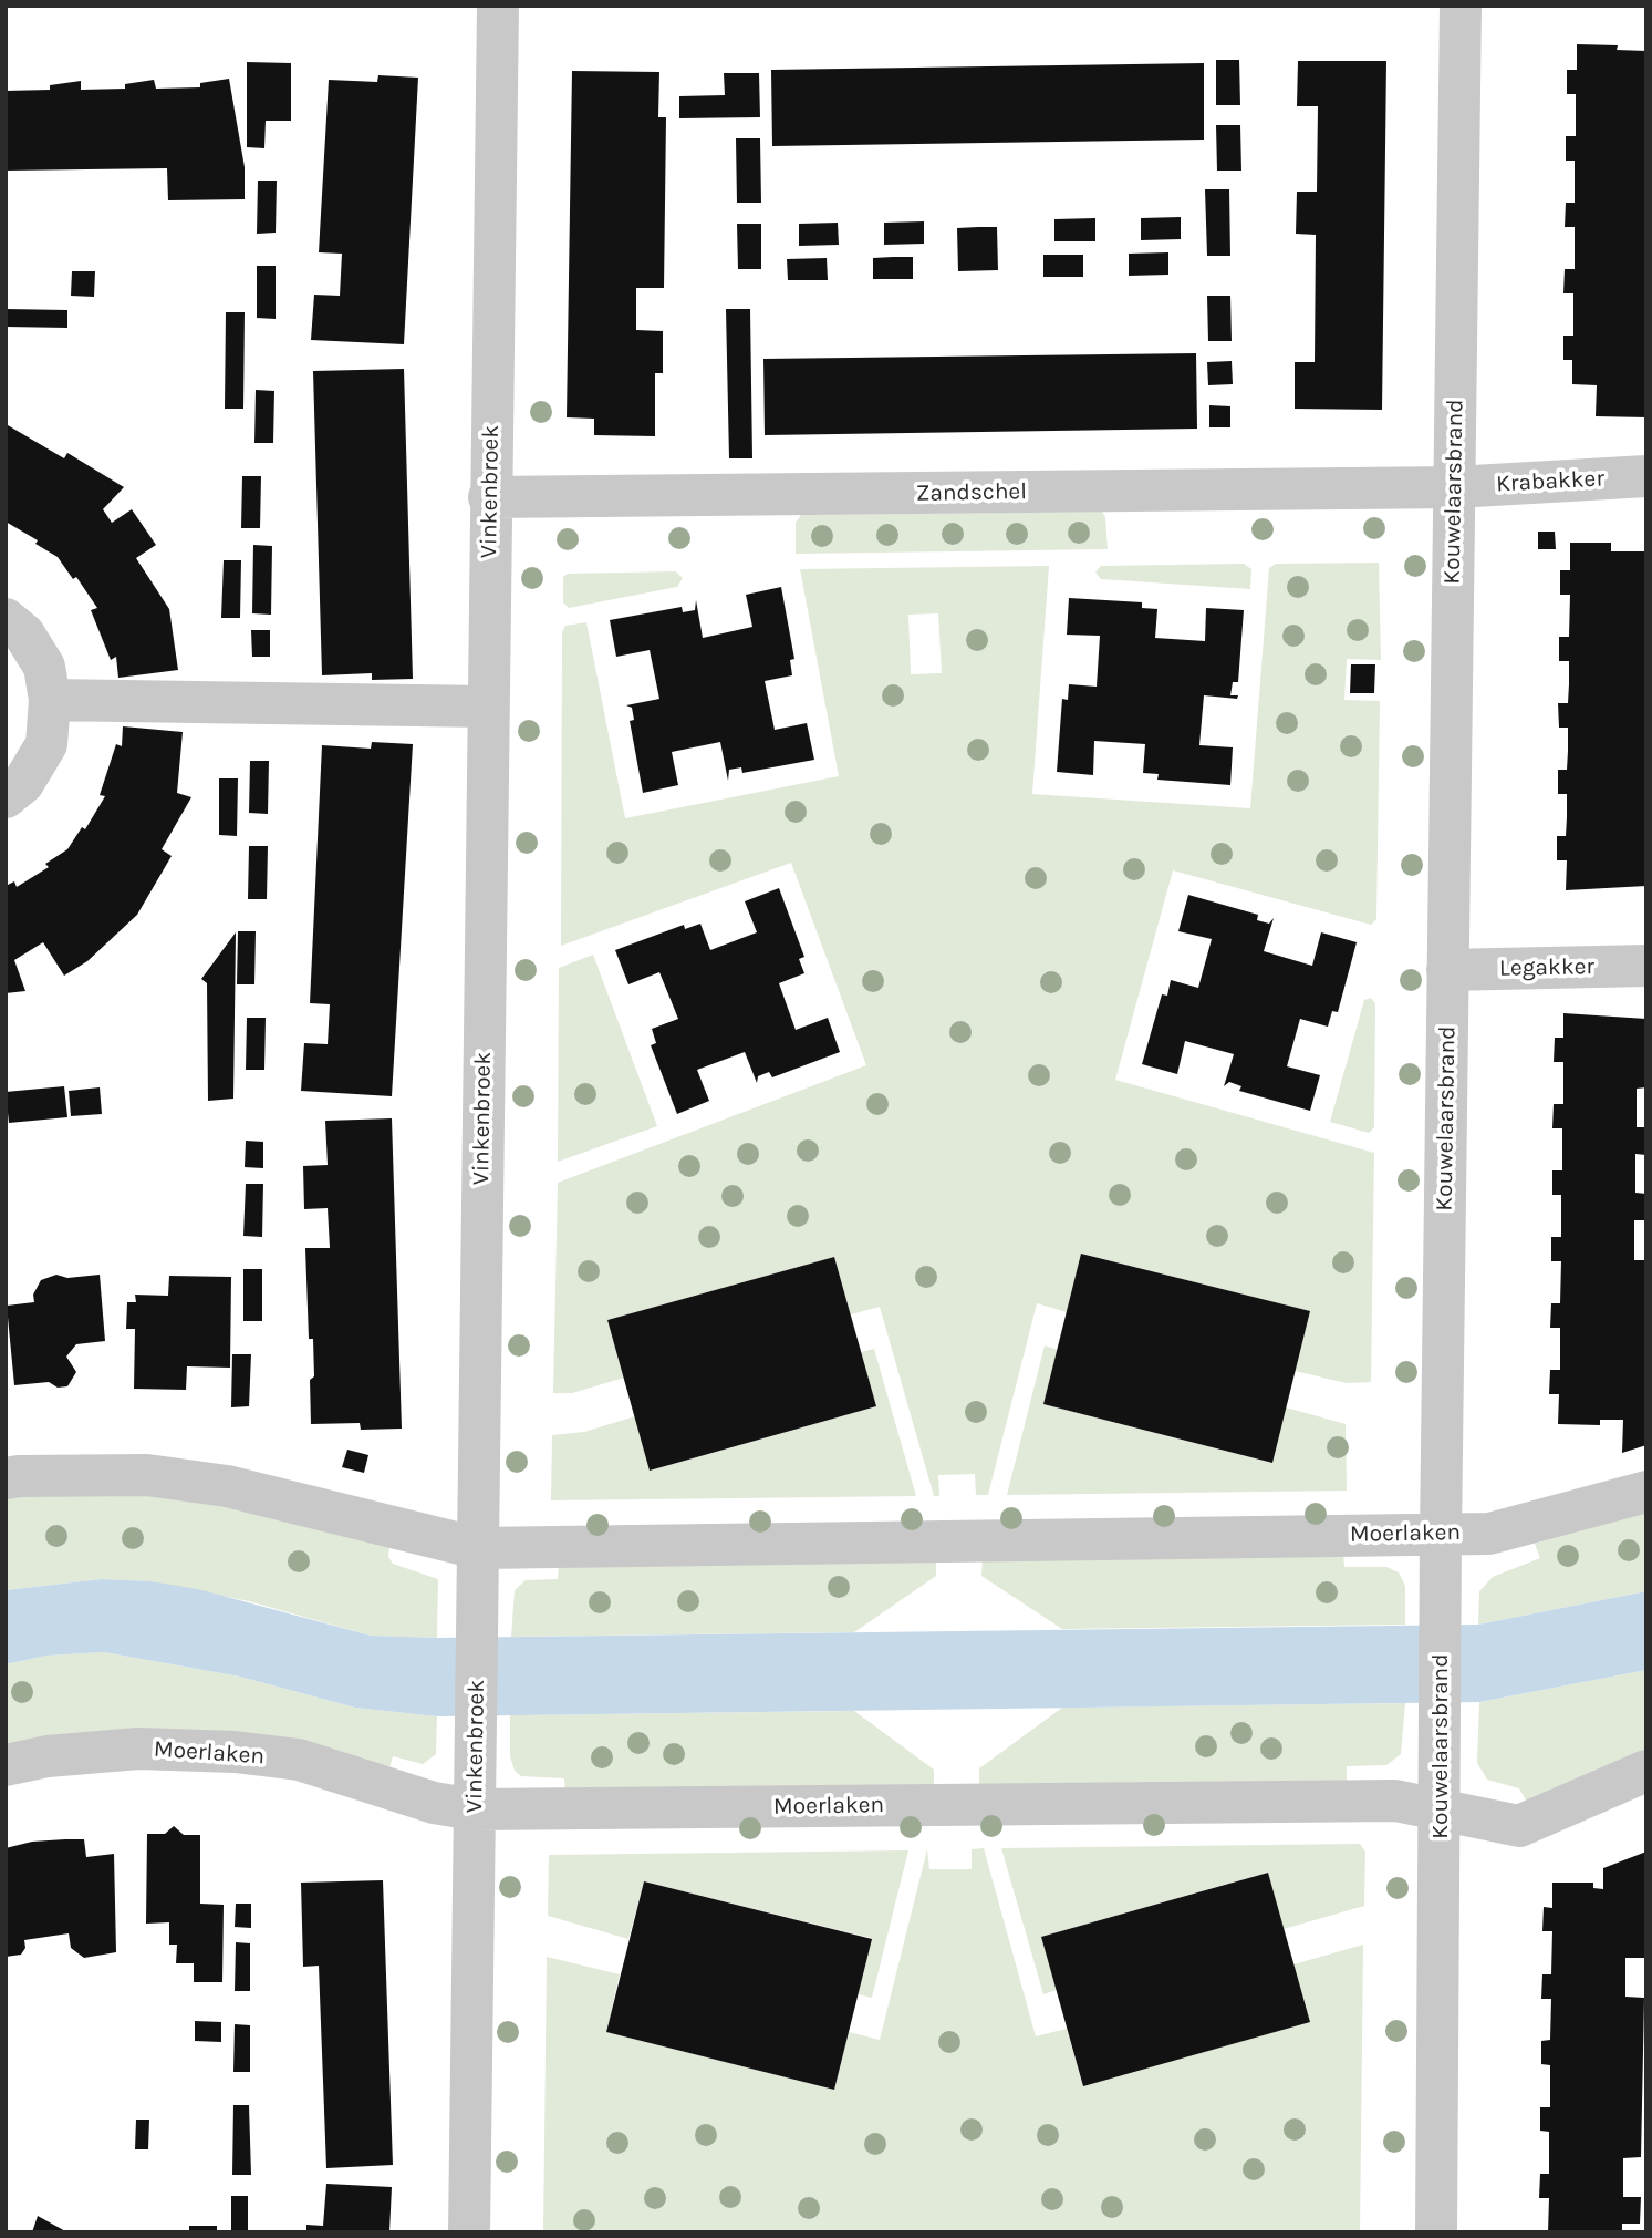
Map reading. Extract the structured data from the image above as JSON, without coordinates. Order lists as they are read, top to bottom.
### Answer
{
  "streets": {
    "street": [
      "Krabakker",
      "Vinkenbroek",
      "Kouwelaarsbrand",
      "Zandschel",
      "Legakker",
      "Moerlaken"
    ]
  },
  "crossings": [
    ["Krabakker", "Kouwelaarsbrand"],
    ["Krabakker", "Zandschel"],
    ["Vinkenbroek", "Zandschel"],
    ["Vinkenbroek", "Moerlaken"],
    ["Kouwelaarsbrand", "Zandschel"],
    ["Kouwelaarsbrand", "Legakker"],
    ["Kouwelaarsbrand", "Moerlaken"]
  ]
}
